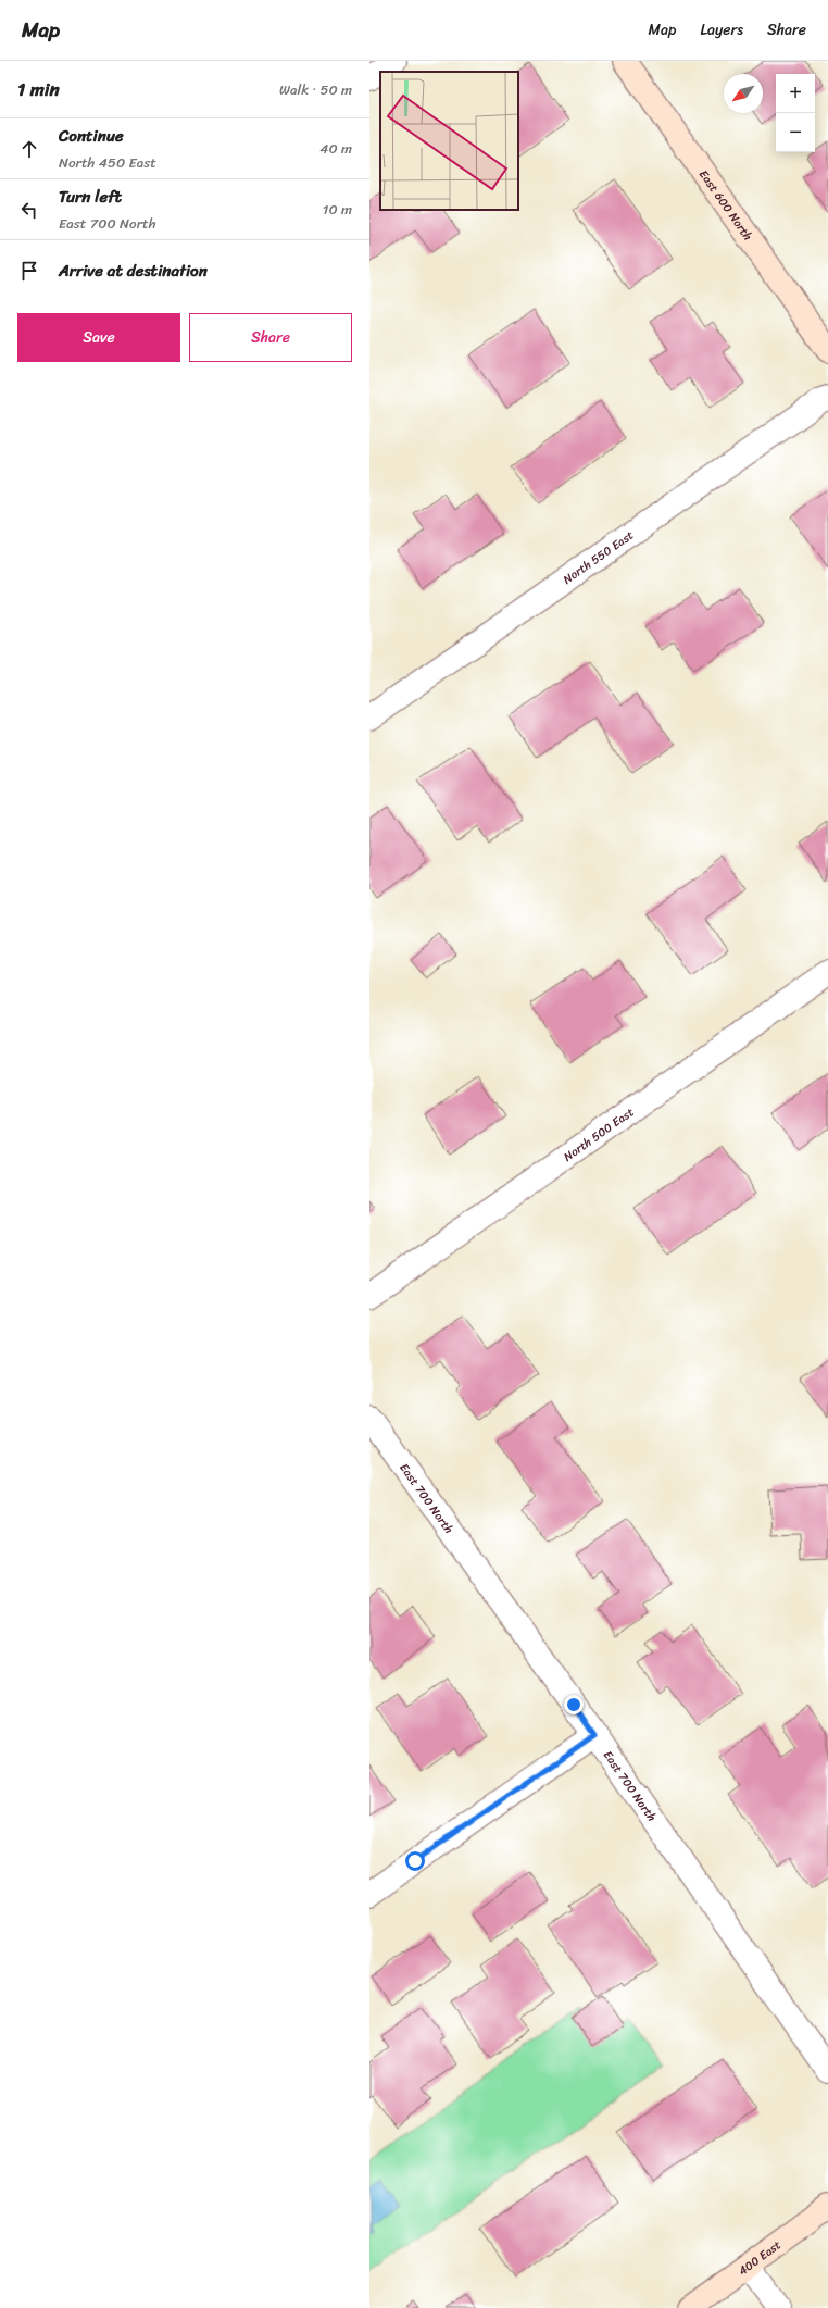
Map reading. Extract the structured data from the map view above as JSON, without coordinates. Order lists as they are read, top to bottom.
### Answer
{
  "streets": {
    "street": [
      "East 600 North",
      "North 550 East",
      "North 500 East",
      "East 700 North",
      "400 East"
    ]
  },
  "north": "bottom left",
  "page": {
    "header": "Map",
    "nav": ["Map", "Layers", "Share"],
    "heading": ["1 min", "Walk · 50 m"],
    "map_buttons": ["+", "−"],
    "list": [
      ["Continue", "North 450 East", "40 m"],
      ["Turn left", "East 700 North", "10 m"],
      "Arrive at destination"
    ],
    "buttons": ["Save", "Share"]
  }
}
